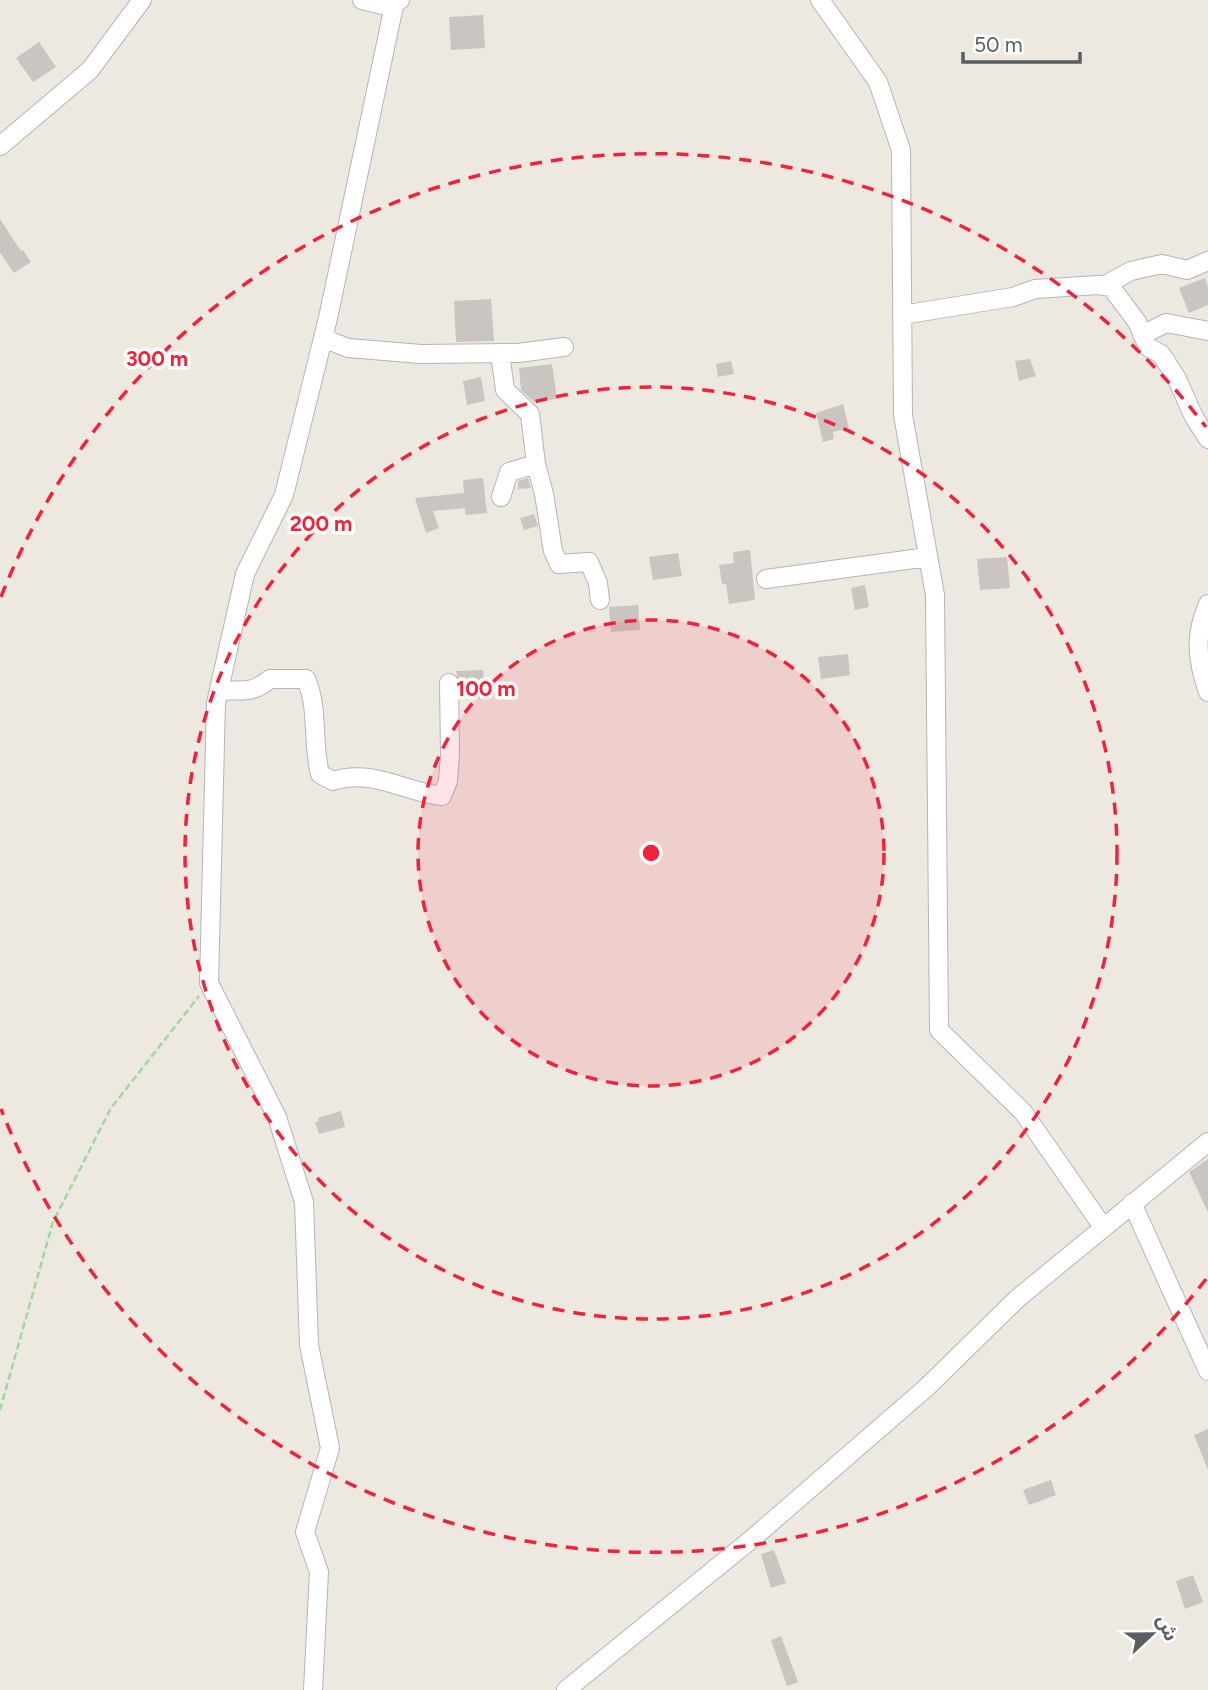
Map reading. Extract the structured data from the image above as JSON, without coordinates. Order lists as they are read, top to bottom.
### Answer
{
  "scale_bar": "50 m",
  "north": "right",
  "rings": ["300 m", "200 m", "100 m"]
}
